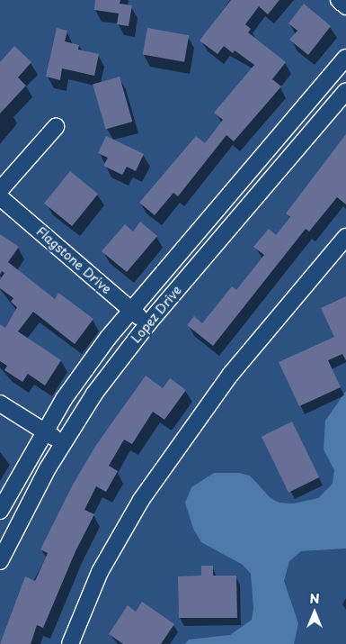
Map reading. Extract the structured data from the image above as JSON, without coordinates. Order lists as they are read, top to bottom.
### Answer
{
  "streets": {
    "street": ["Flagstone Drive", "Lopez Drive"]
  },
  "crossings": [
    ["Flagstone Drive", "Lopez Drive"]
  ],
  "north": "top"
}
